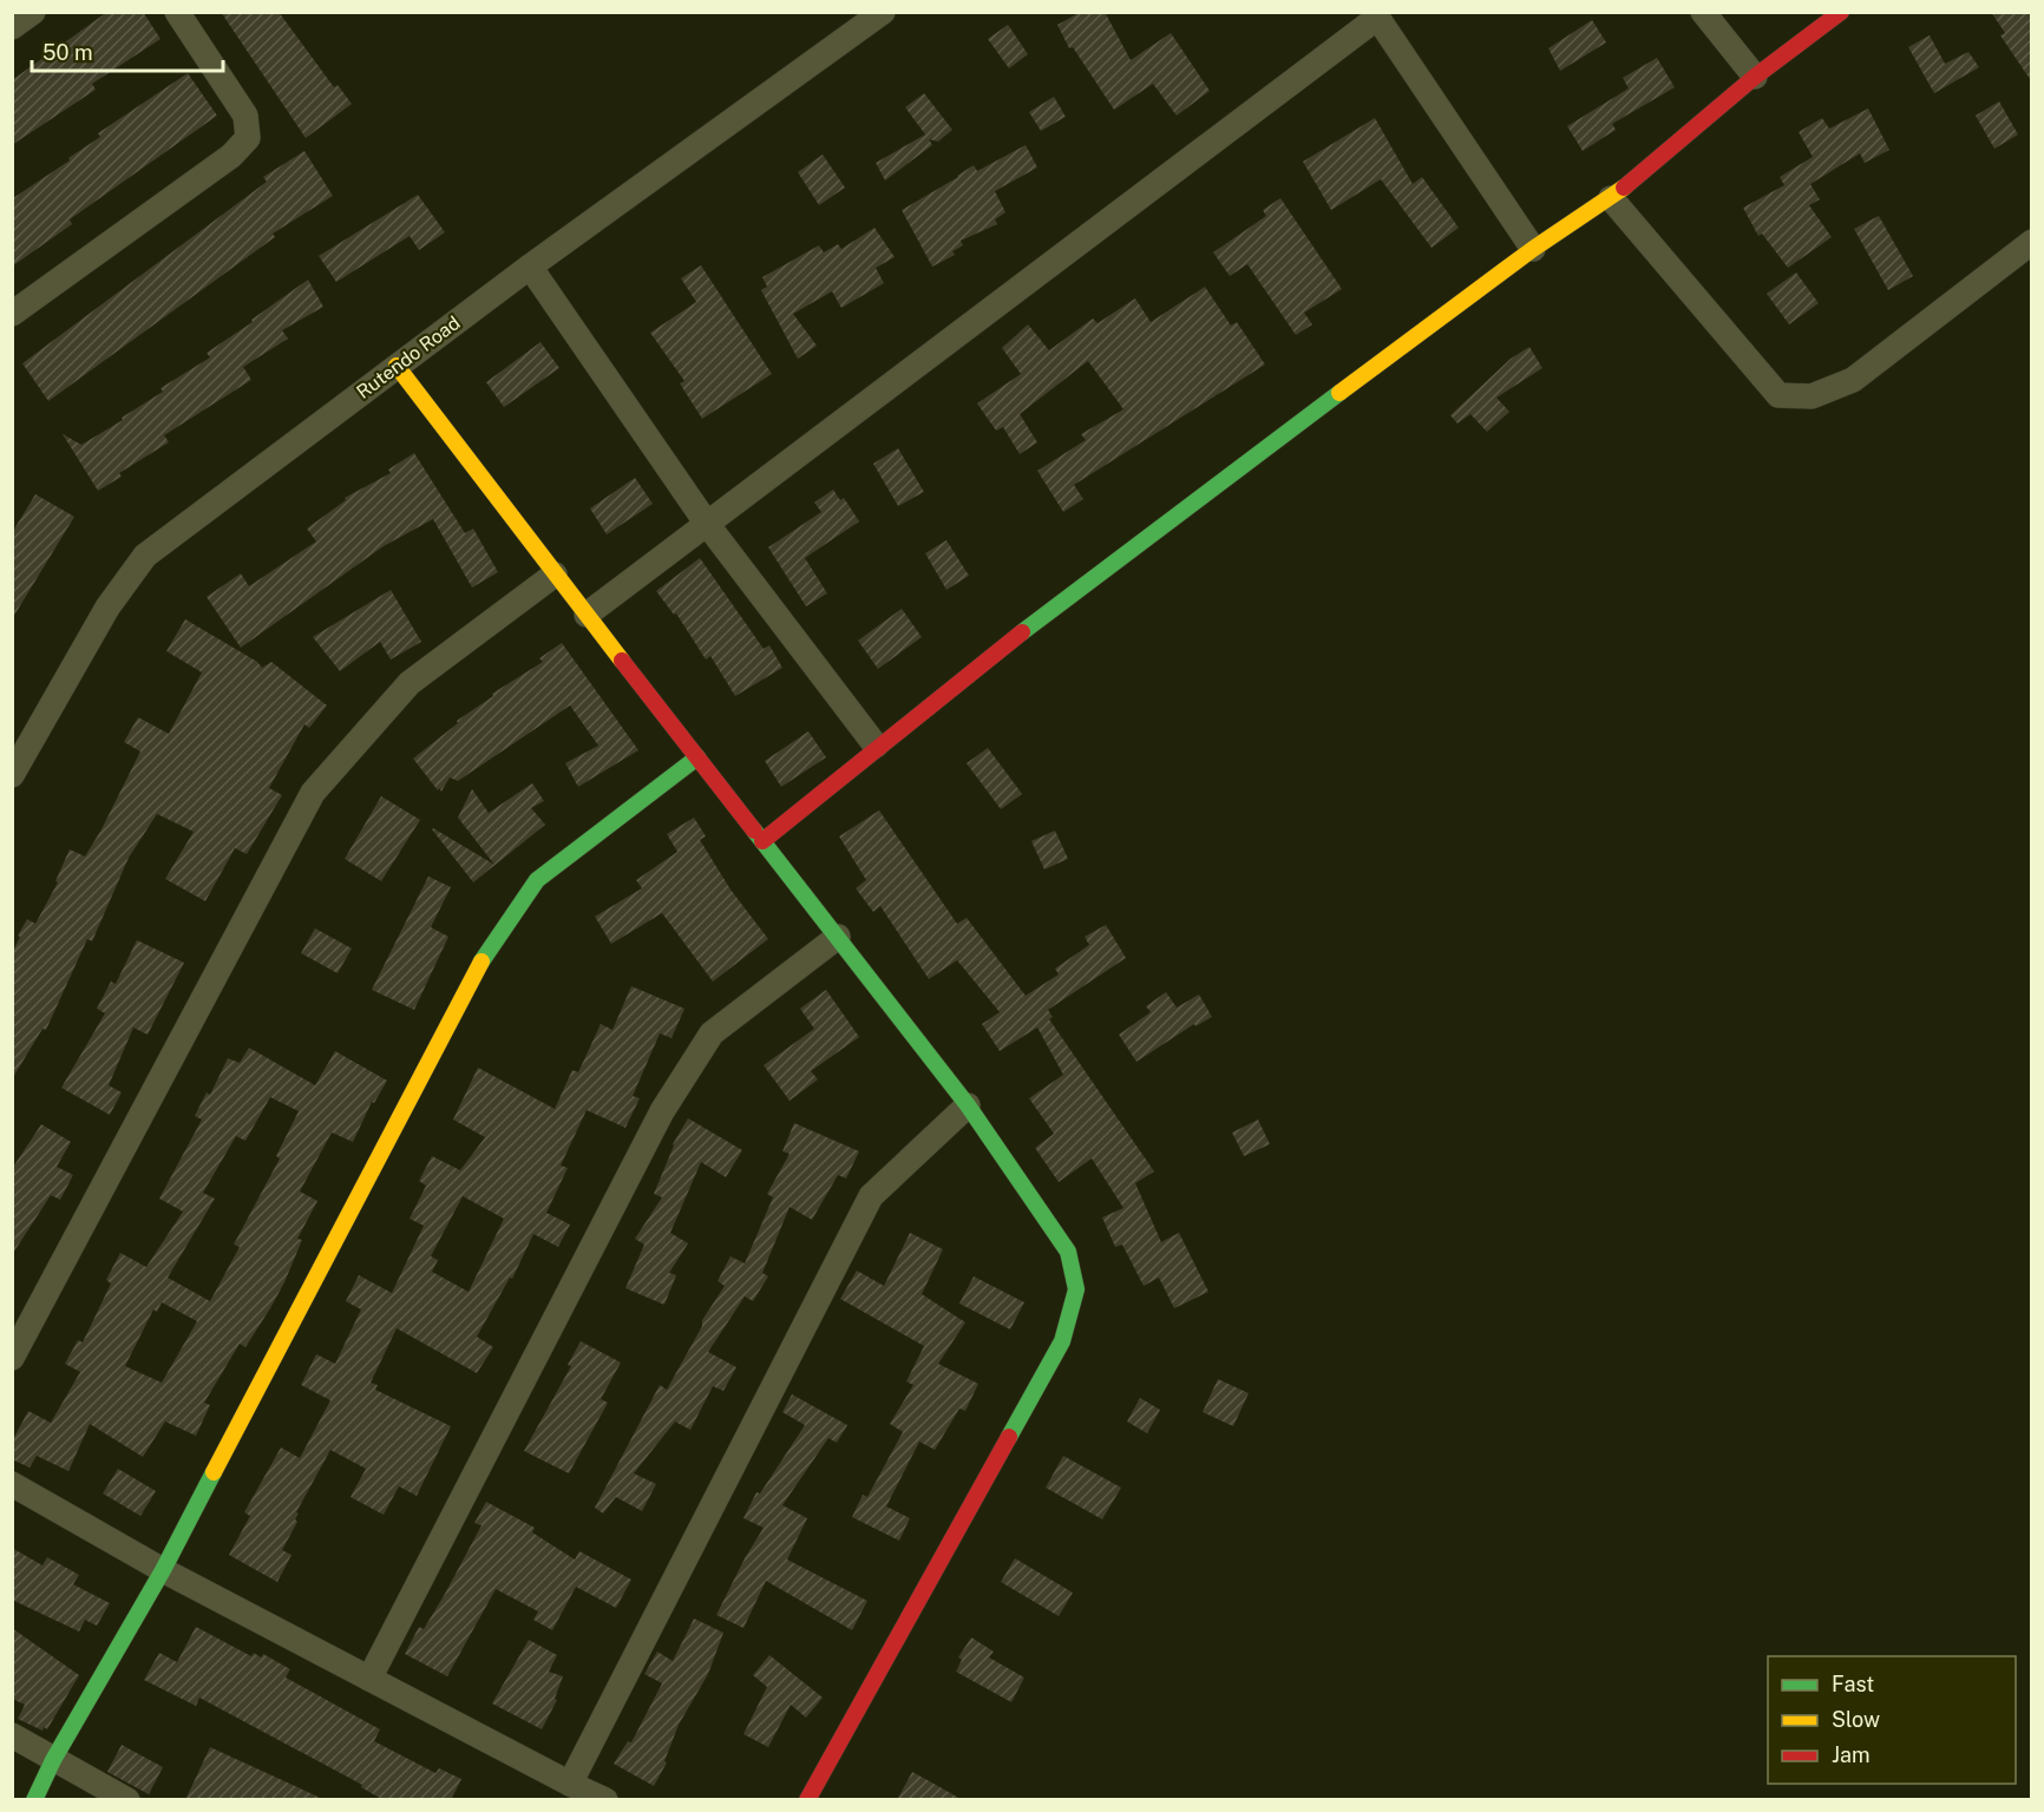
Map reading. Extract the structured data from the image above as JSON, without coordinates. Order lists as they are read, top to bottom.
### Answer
{
  "streets": {
    "street": ["Rutendo Road"]
  },
  "legend": ["Fast", "Slow", "Jam"],
  "scale_bar": "50 m"
}
